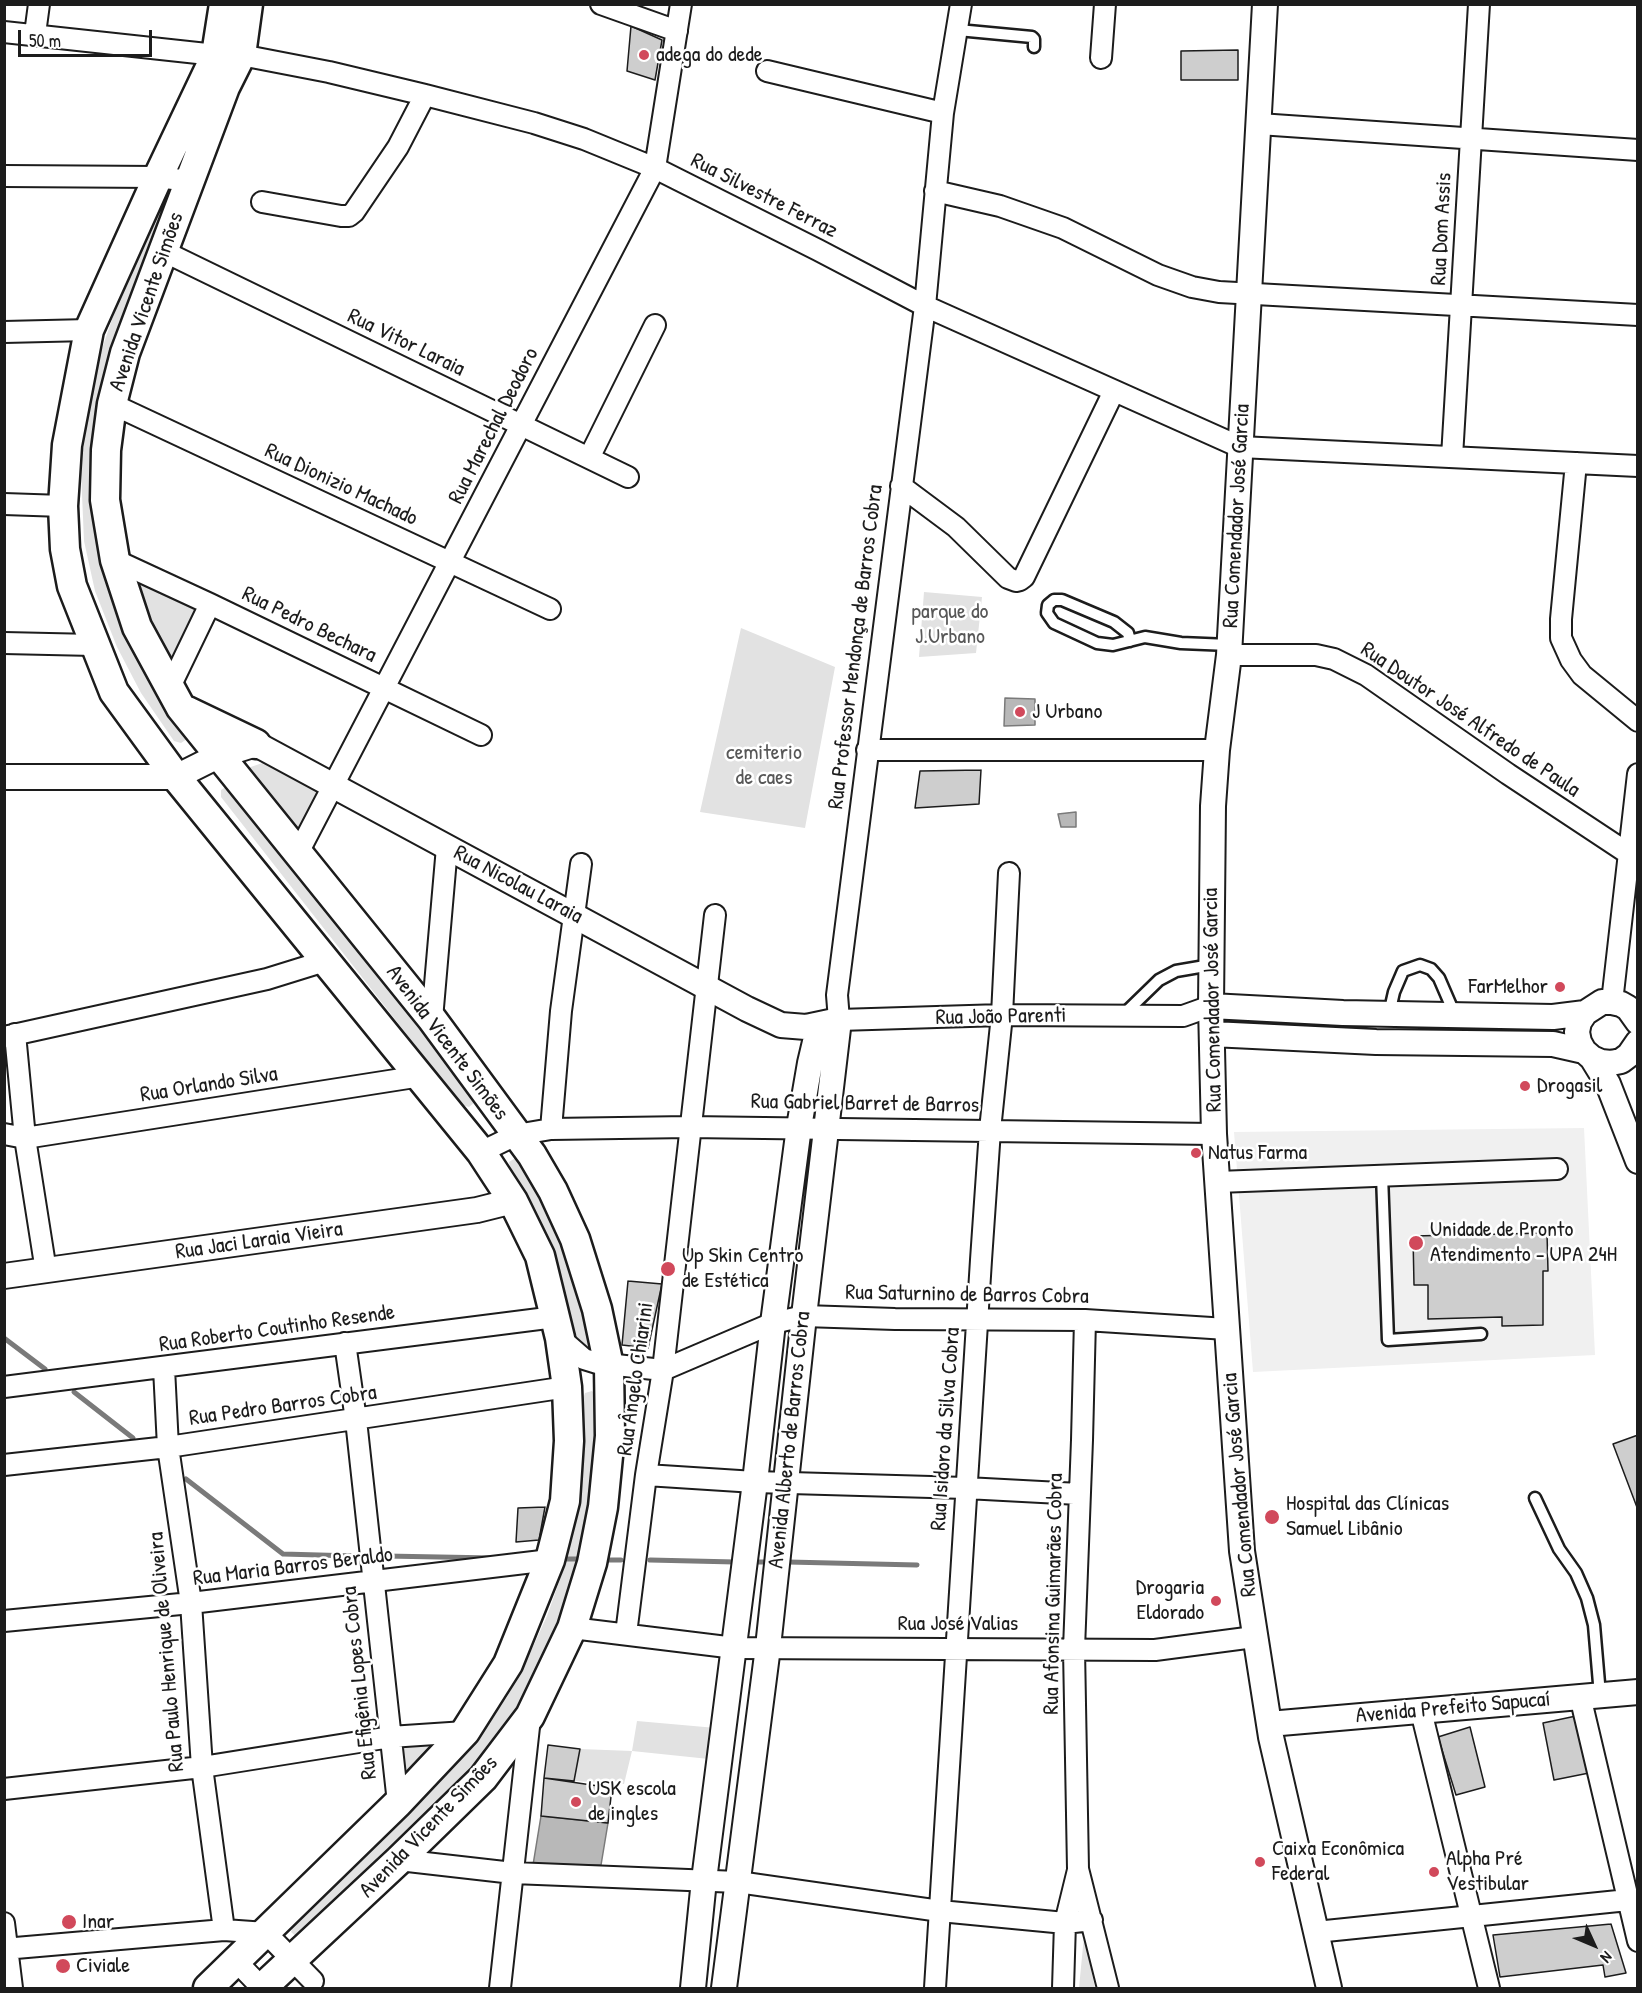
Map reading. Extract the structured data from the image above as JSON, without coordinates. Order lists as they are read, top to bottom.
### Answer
{
  "streets": {
    "main road": ["Avenida Vicente Simões"],
    "street": [
      "Rua Silvestre Ferraz",
      "Rua Dom Assis",
      "Rua Vitor Laraia",
      "Rua Marechal Deodoro",
      "Rua Dionizio Machado",
      "Rua Comendador José Garcia",
      "Rua Pedro Bechara",
      "Rua Professor Mendonça de Barros Cobra",
      "Rua Doutor José Alfredo de Paula",
      "Rua Nicolau Laraia",
      "Rua João Parenti",
      "Rua Orlando Silva",
      "Rua Gabriel Barret de Barros",
      "Rua Jaci Laraia Vieira",
      "Rua Saturnino de Barros Cobra",
      "Rua Roberto Coutinho Resende",
      "Rua Ângelo Chiarini",
      "Rua Pedro Barros Cobra",
      "Rua Isidoro da Silva Cobra",
      "Avenida Alberto de Barros Cobra",
      "Rua Maria Barros Beraldo",
      "Rua Afonsina Guimarães Cobra",
      "Rua José Valias",
      "Rua Paulo Henrique de Oliveira",
      "Rua Efigênia Lopes Cobra",
      "Avenida Prefeito Sapucaí"
    ]
  },
  "crossings": [
    ["Rua Silvestre Ferraz", "Avenida Vicente Simões"],
    ["Rua Silvestre Ferraz", "Rua Marechal Deodoro"],
    ["Rua Silvestre Ferraz", "Rua Comendador José Garcia"],
    ["Rua Silvestre Ferraz", "Rua Professor Mendonça de Barros Cobra"],
    ["Avenida Vicente Simões", "Rua Vitor Laraia"],
    ["Avenida Vicente Simões", "Rua Marechal Deodoro"],
    ["Avenida Vicente Simões", "Rua Dionizio Machado"],
    ["Avenida Vicente Simões", "Rua Pedro Bechara"],
    ["Avenida Vicente Simões", "Rua Orlando Silva"],
    ["Avenida Vicente Simões", "Rua Gabriel Barret de Barros"],
    ["Avenida Vicente Simões", "Rua Jaci Laraia Vieira"],
    ["Avenida Vicente Simões", "Rua Saturnino de Barros Cobra"],
    ["Avenida Vicente Simões", "Rua Roberto Coutinho Resende"],
    ["Avenida Vicente Simões", "Rua Pedro Barros Cobra"],
    ["Avenida Vicente Simões", "Rua Maria Barros Beraldo"],
    ["Avenida Vicente Simões", "Rua Efigênia Lopes Cobra"],
    ["Rua Vitor Laraia", "Rua Marechal Deodoro"],
    ["Rua Marechal Deodoro", "Rua Dionizio Machado"],
    ["Rua Marechal Deodoro", "Rua Pedro Bechara"],
    ["Rua Marechal Deodoro", "Rua Nicolau Laraia"],
    ["Rua Comendador José Garcia", "Rua Doutor José Alfredo de Paula"],
    ["Rua Comendador José Garcia", "Rua João Parenti"],
    ["Rua Comendador José Garcia", "Rua Gabriel Barret de Barros"],
    ["Rua Comendador José Garcia", "Rua Saturnino de Barros Cobra"],
    ["Rua Comendador José Garcia", "Rua José Valias"],
    ["Rua Comendador José Garcia", "Avenida Prefeito Sapucaí"],
    ["Rua Professor Mendonça de Barros Cobra", "Rua Nicolau Laraia"],
    ["Rua Professor Mendonça de Barros Cobra", "Rua João Parenti"],
    ["Rua Professor Mendonça de Barros Cobra", "Avenida Alberto de Barros Cobra"],
    ["Rua Nicolau Laraia", "Rua João Parenti"],
    ["Rua Nicolau Laraia", "Rua Ângelo Chiarini"],
    ["Rua Nicolau Laraia", "Avenida Alberto de Barros Cobra"],
    ["Rua João Parenti", "Rua Isidoro da Silva Cobra"],
    ["Rua João Parenti", "Avenida Alberto de Barros Cobra"],
    ["Rua Gabriel Barret de Barros", "Rua Ângelo Chiarini"],
    ["Rua Gabriel Barret de Barros", "Rua Isidoro da Silva Cobra"],
    ["Rua Gabriel Barret de Barros", "Avenida Alberto de Barros Cobra"],
    ["Rua Saturnino de Barros Cobra", "Rua Ângelo Chiarini"],
    ["Rua Saturnino de Barros Cobra", "Rua Isidoro da Silva Cobra"],
    ["Rua Saturnino de Barros Cobra", "Avenida Alberto de Barros Cobra"],
    ["Rua Saturnino de Barros Cobra", "Rua Afonsina Guimarães Cobra"],
    ["Rua Roberto Coutinho Resende", "Rua Paulo Henrique de Oliveira"],
    ["Rua Roberto Coutinho Resende", "Rua Efigênia Lopes Cobra"],
    ["Rua Pedro Barros Cobra", "Rua Paulo Henrique de Oliveira"],
    ["Rua Pedro Barros Cobra", "Rua Efigênia Lopes Cobra"],
    ["Rua Isidoro da Silva Cobra", "Rua José Valias"],
    ["Avenida Alberto de Barros Cobra", "Rua José Valias"],
    ["Rua Maria Barros Beraldo", "Rua Paulo Henrique de Oliveira"],
    ["Rua Maria Barros Beraldo", "Rua Efigênia Lopes Cobra"],
    ["Rua Afonsina Guimarães Cobra", "Rua José Valias"]
  ],
  "parks": ["parque do J.Urbano", "cemiterio de caes"],
  "places": [
    "adega do dede",
    "J Urbano",
    "FarMelhor",
    "Drogasil",
    "Natus Farma",
    "Unidade de Pronto Atendimento - UPA 24H",
    "Up Skin Centro de Estética",
    "Hospital das Clínicas Samuel Libânio",
    "Drogaria Eldorado",
    "USK escola de ingles",
    "Caixa Econômica Federal",
    "Alpha Pré Vestibular",
    "Inar",
    "Civiale"
  ],
  "scale_bar": "50 m",
  "north": "bottom right"
}
